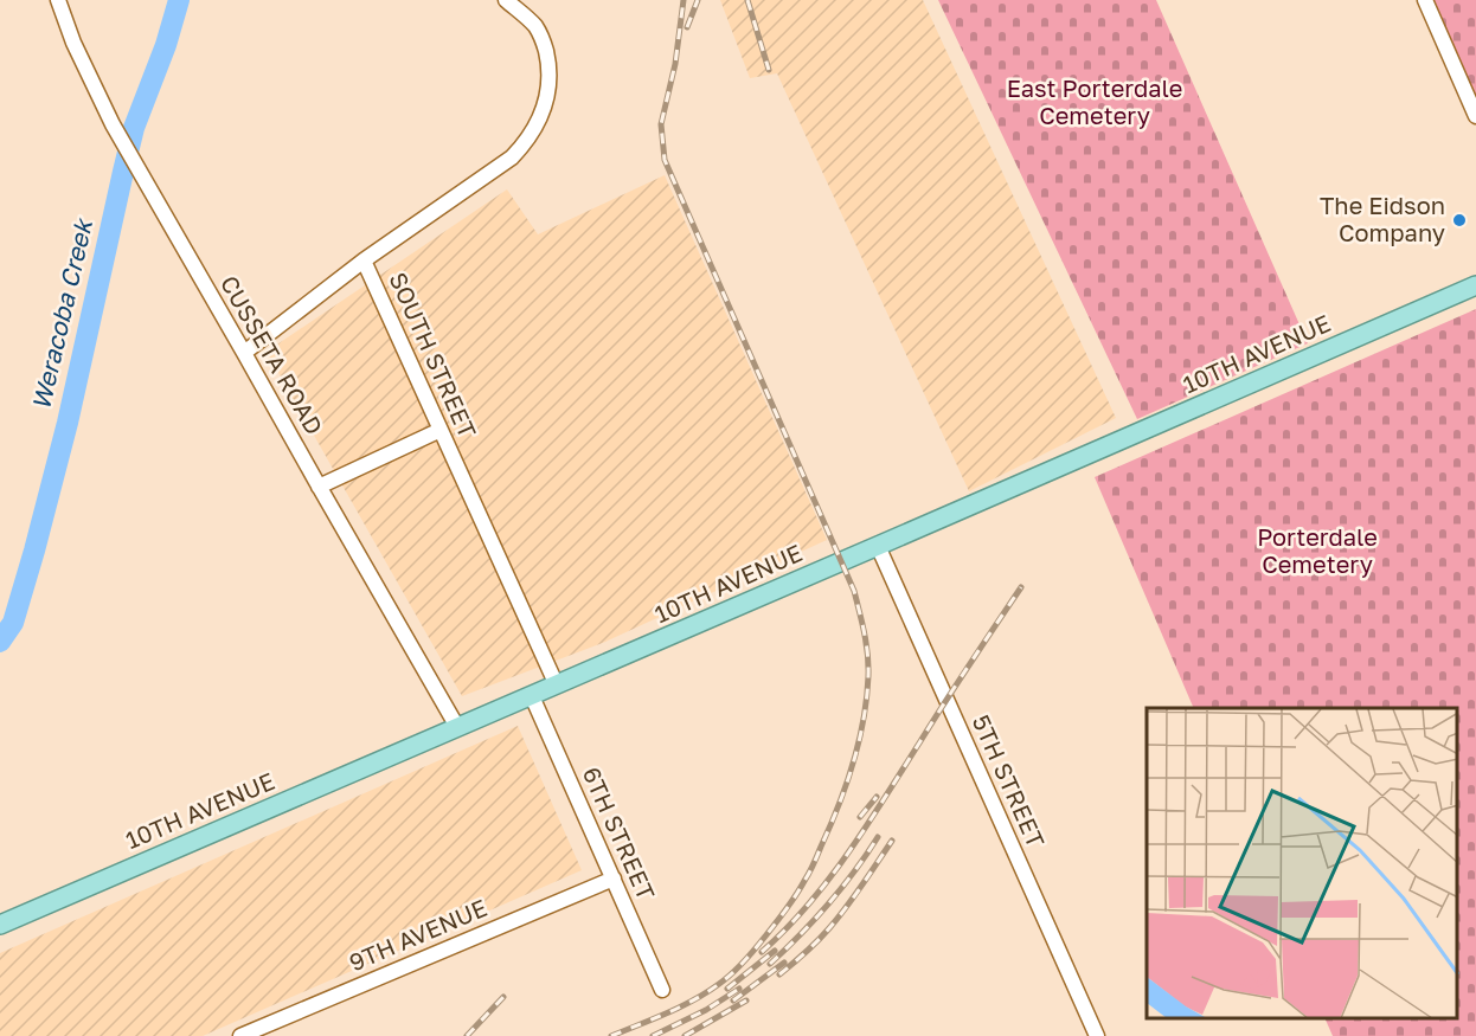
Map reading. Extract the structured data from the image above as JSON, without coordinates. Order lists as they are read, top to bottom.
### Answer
{
  "streets": {
    "main road": ["10TH AVENUE"],
    "street": [
      "CUSSETA ROAD",
      "SOUTH STREET",
      "5TH STREET",
      "6TH STREET",
      "9TH AVENUE"
    ]
  },
  "crossings": [
    ["10TH AVENUE", "CUSSETA ROAD"],
    ["10TH AVENUE", "SOUTH STREET"],
    ["10TH AVENUE", "5TH STREET"],
    ["10TH AVENUE", "6TH STREET"],
    ["6TH STREET", "9TH AVENUE"]
  ],
  "water": ["Weracoba Creek"],
  "parks": ["East Porterdale Cemetery", "Porterdale Cemetery"],
  "places": ["The Eidson Company"]
}
